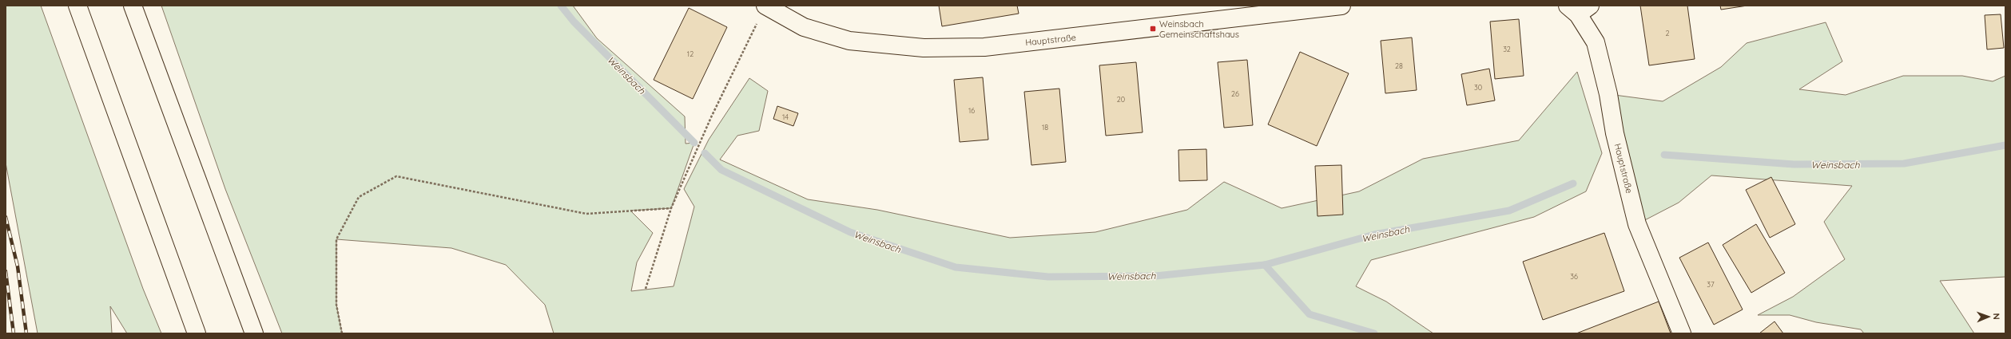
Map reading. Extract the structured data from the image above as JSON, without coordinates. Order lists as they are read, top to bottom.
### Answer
{
  "streets": {
    "main road": ["Hauptstraße"]
  },
  "water": ["Weinsbach"],
  "places": {
    "transit": ["Weinsbach Gemeinschaftshaus"]
  },
  "house_numbers": [
    "2",
    "32",
    "12",
    "28",
    "30",
    "26",
    "20",
    "16",
    "14",
    "18",
    "36",
    "37"
  ],
  "north": "right"
}
